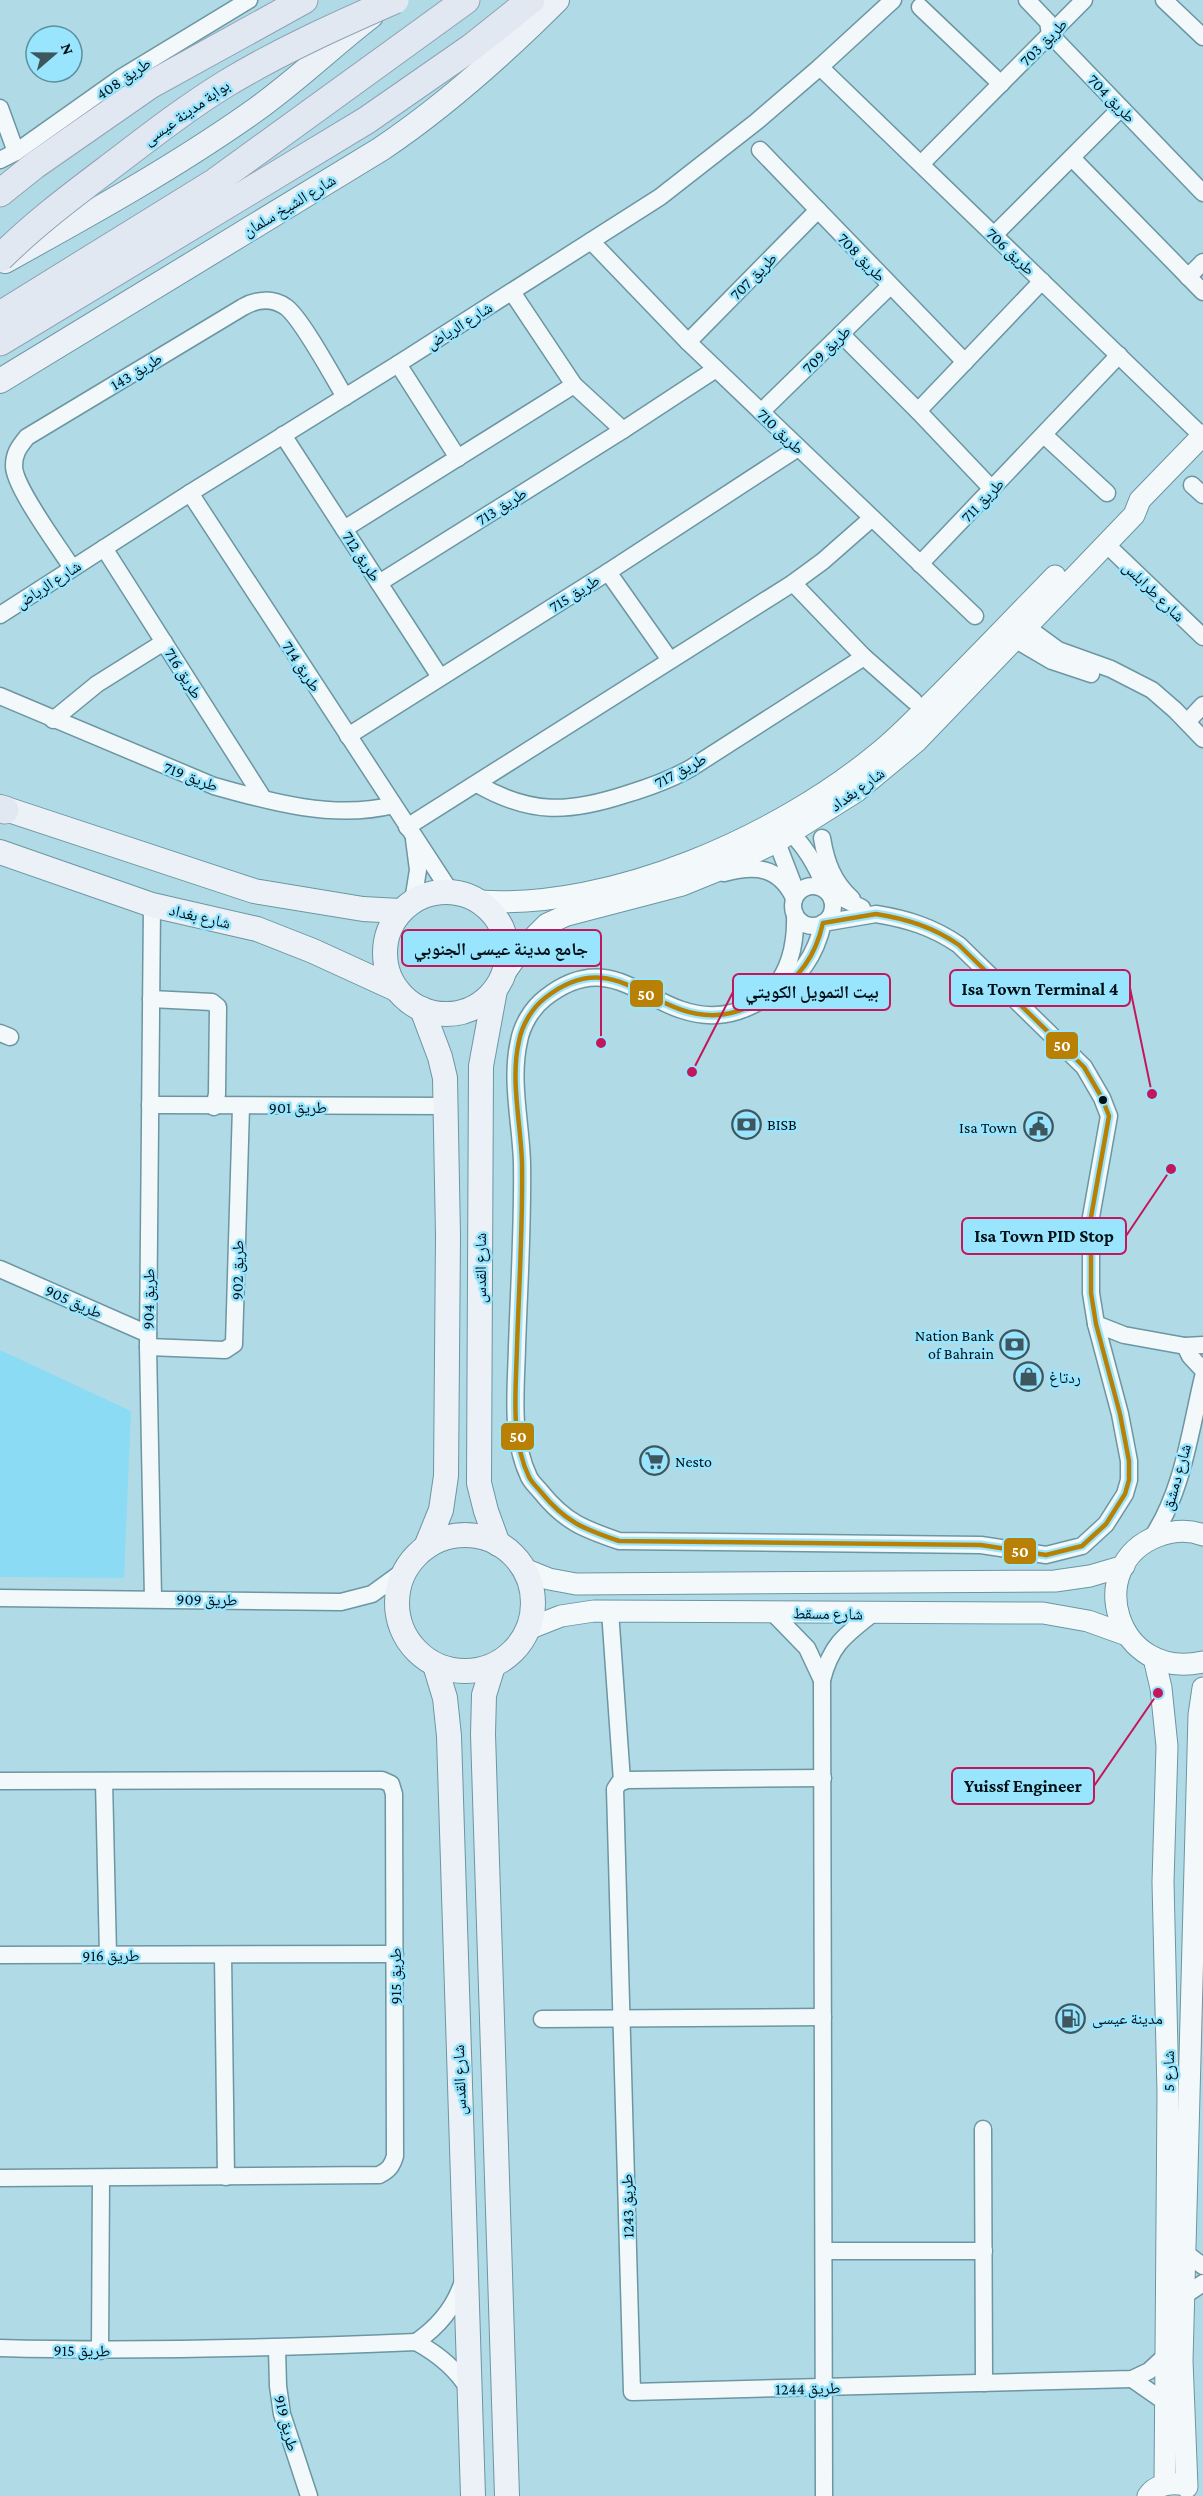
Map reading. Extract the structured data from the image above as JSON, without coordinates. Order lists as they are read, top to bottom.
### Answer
{
  "streets": {
    "main road": [
      "بوابة مدينة عيسى",
      "شارع الشيخ سلمان",
      "شارع بغداد",
      "شارع القدس"
    ],
    "street": [
      "طريق 703",
      "طريق 408",
      "طريق 704",
      "طريق 706",
      "طريق 708",
      "طريق 707",
      "شارع الرياض",
      "طريق 709",
      "طريق 143",
      "طريق 710",
      "طريق 711",
      "طريق 713",
      "طريق 712",
      "شارع طرابلس",
      "طريق 715",
      "طريق 714",
      "طريق 716",
      "طريق 717",
      "طريق 719",
      "طريق 901",
      "طريق 902",
      "طريق 904",
      "طريق 905",
      "شارع دمشق",
      "طريق 909",
      "شارع مسقط",
      "طريق 916",
      "طريق 915",
      "شارع 5",
      "طريق 1243",
      "طريق 1244",
      "طريق 919"
    ]
  },
  "crossings": [
    ["طريق 703", "طريق 704"],
    ["طريق 703", "طريق 706"],
    ["طريق 706", "شارع الرياض"],
    ["طريق 706", "طريق 711"],
    ["طريق 706", "شارع بغداد"],
    ["طريق 708", "طريق 707"],
    ["طريق 708", "طريق 709"],
    ["طريق 707", "طريق 710"],
    ["شارع الرياض", "طريق 143"],
    ["شارع الرياض", "طريق 710"],
    ["شارع الرياض", "طريق 712"],
    ["شارع الرياض", "طريق 714"],
    ["شارع الرياض", "طريق 716"],
    ["طريق 709", "طريق 710"],
    ["طريق 710", "طريق 711"],
    ["طريق 710", "طريق 713"],
    ["طريق 710", "طريق 715"],
    ["طريق 713", "طريق 712"],
    ["طريق 712", "طريق 715"],
    ["شارع طرابلس", "شارع بغداد"],
    ["طريق 715", "طريق 714"],
    ["طريق 714", "طريق 719"],
    ["طريق 714", "شارع بغداد"],
    ["طريق 714", "شارع القدس"],
    ["طريق 716", "طريق 719"],
    ["شارع بغداد", "شارع القدس"],
    ["شارع بغداد", "طريق 904"],
    ["طريق 901", "شارع القدس"],
    ["طريق 901", "طريق 902"],
    ["طريق 901", "طريق 904"],
    ["شارع القدس", "طريق 909"],
    ["شارع القدس", "شارع مسقط"],
    ["طريق 902", "طريق 904"],
    ["طريق 902", "طريق 905"],
    ["طريق 904", "طريق 905"],
    ["طريق 904", "طريق 909"],
    ["طريق 909", "شارع مسقط"],
    ["شارع مسقط", "طريق 1243"],
    ["طريق 916", "طريق 915"],
    ["طريق 915", "طريق 919"],
    ["طريق 1243", "طريق 1244"]
  ],
  "places": {
    "other": [
      "جامع مدينة عيسى الجنوبي",
      "بيت التمويل الكويتي",
      "Isa Town Terminal 4",
      "Isa Town PID Stop",
      "Yuissf Engineer"
    ],
    "bank": ["BISB", "Nation Bank of Bahrain"],
    "public building": ["Isa Town"],
    "shop": ["ردتاغ"],
    "supermarket": ["Nesto"],
    "fuel station": ["مدينة عيسى"]
  },
  "lines": ["transit line 50"],
  "north": "right"
}
